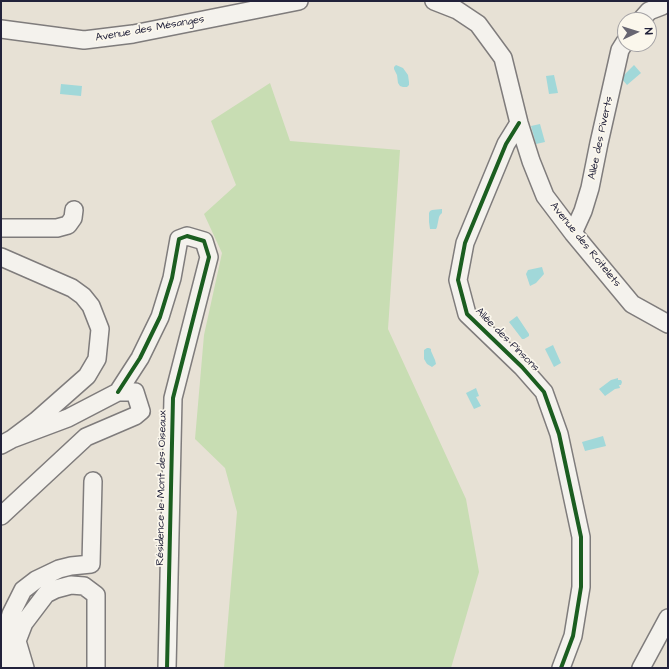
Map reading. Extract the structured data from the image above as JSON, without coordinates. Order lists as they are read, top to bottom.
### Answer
{
  "streets": {
    "street": [
      "Avenue des Mésanges",
      "Allée des Piverts",
      "Avenue des Roitelets",
      "Allée des Pinsons",
      "Résidence le Mont des Oiseaux"
    ]
  },
  "crossings": [
    ["Allée des Piverts", "Avenue des Roitelets"],
    ["Avenue des Roitelets", "Allée des Pinsons"]
  ],
  "north": "right"
}
